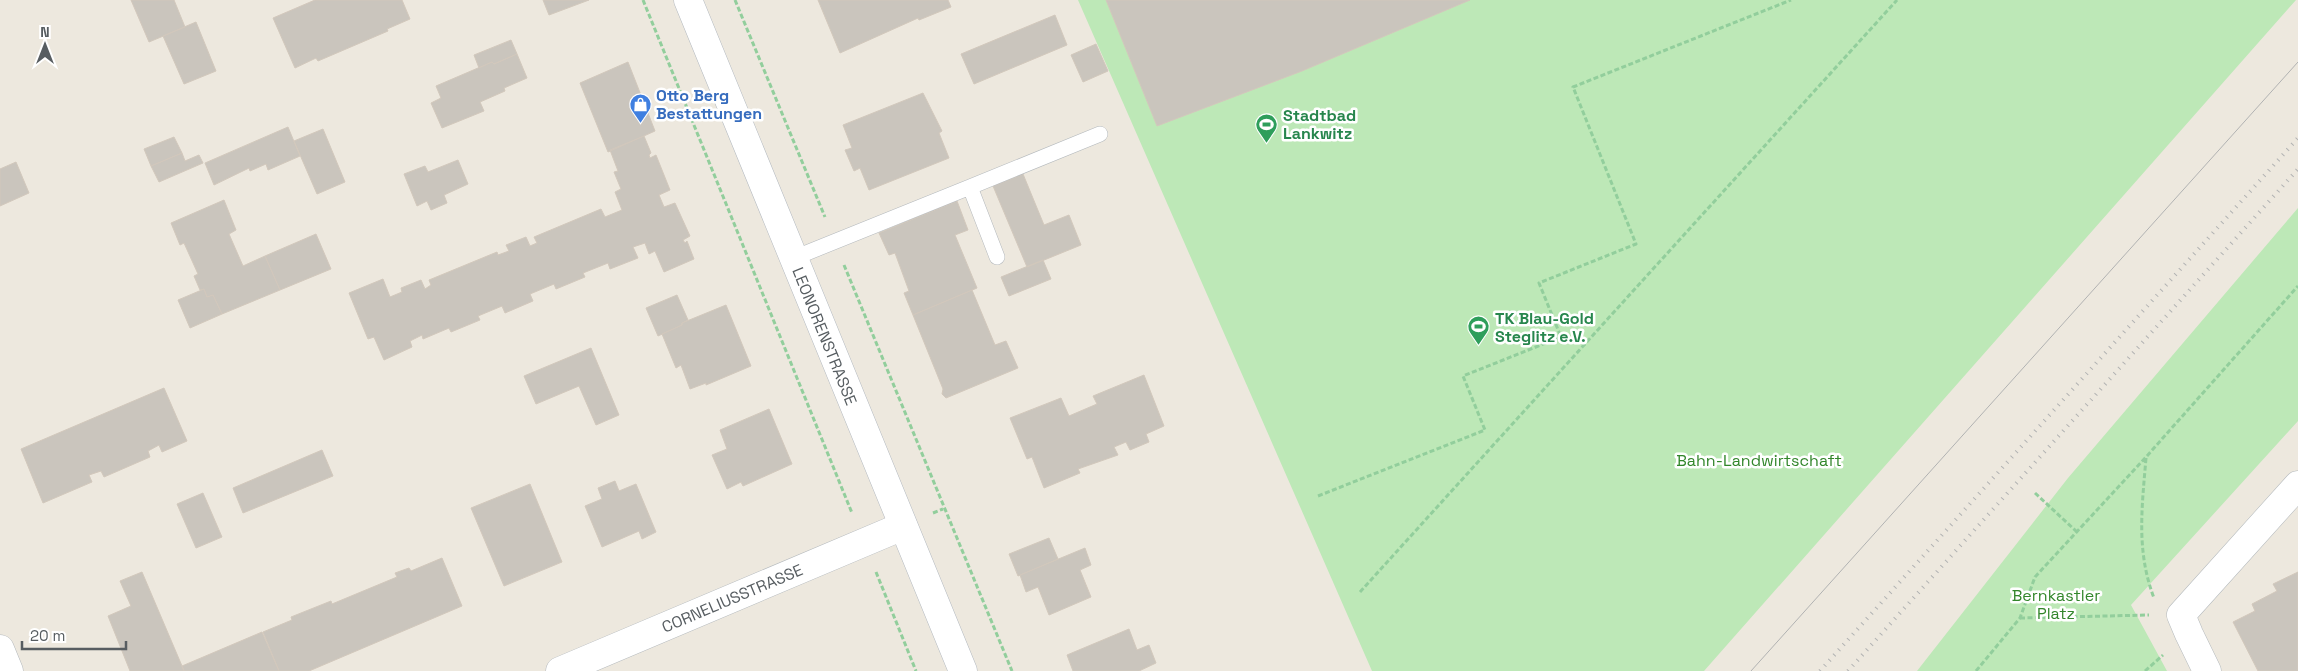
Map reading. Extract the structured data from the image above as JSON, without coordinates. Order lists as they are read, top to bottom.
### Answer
{
  "streets": {
    "main road": ["LEONORENSTRASSE", "CORNELIUSSTRASSE"]
  },
  "crossings": [
    ["LEONORENSTRASSE", "CORNELIUSSTRASSE"]
  ],
  "parks": ["Bahn-Landwirtschaft", "Bernkastler Platz"],
  "places": {
    "shop": ["Otto Berg Bestattungen"],
    "sports": ["Stadtbad Lankwitz", "TK Blau-Gold Steglitz e.V."]
  },
  "scale_bar": "20 m",
  "north": "top"
}
